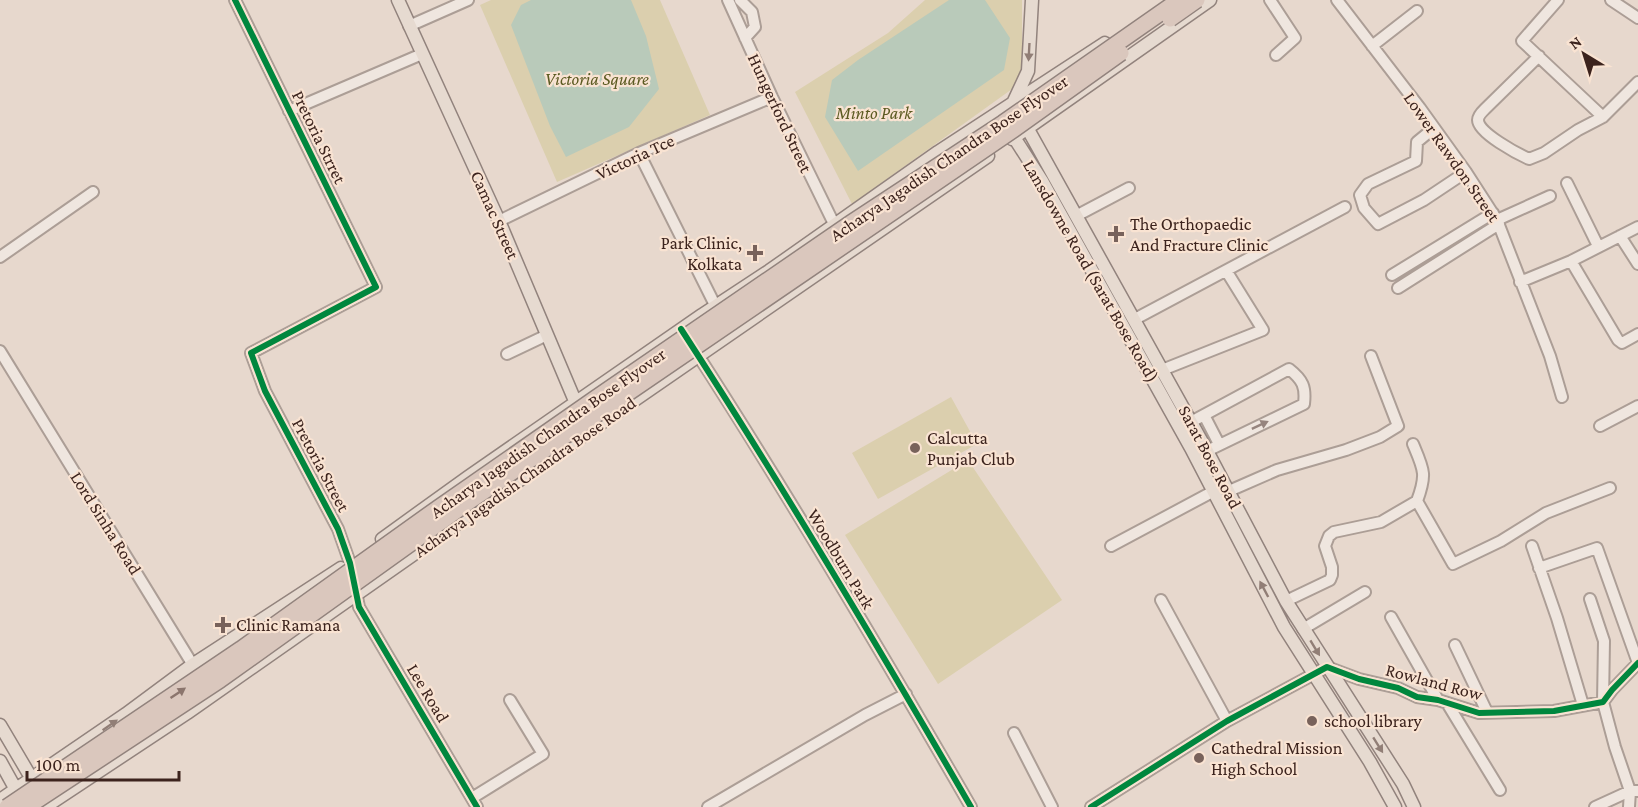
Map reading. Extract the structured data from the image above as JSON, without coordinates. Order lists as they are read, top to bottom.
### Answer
{
  "streets": {
    "highway": ["Acharya Jagadish Chandra Bose Flyover"],
    "main road": [
      "Camac Street",
      "Lansdowne Road (Sarat Bose Road)",
      "Sarat Bose Road",
      "Acharya Jagadish Chandra Bose Road"
    ],
    "street": [
      "Hungerford Street",
      "Pretoria Strret",
      "Victoria Tce",
      "Lower Rawdon Street",
      "Pretoria Street",
      "Lord Sinha Road",
      "Woodburn Park",
      "Rowland Row",
      "Lee Road"
    ]
  },
  "crossings": [
    ["Hungerford Street", "Victoria Tce"],
    ["Hungerford Street", "Acharya Jagadish Chandra Bose Road"],
    ["Pretoria Strret", "Pretoria Street"],
    ["Victoria Tce", "Camac Street"],
    ["Camac Street", "Acharya Jagadish Chandra Bose Road"],
    ["Lansdowne Road (Sarat Bose Road)", "Acharya Jagadish Chandra Bose Road"],
    ["Sarat Bose Road", "Acharya Jagadish Chandra Bose Road"],
    ["Sarat Bose Road", "Rowland Row"],
    ["Pretoria Street", "Acharya Jagadish Chandra Bose Road"],
    ["Pretoria Street", "Lee Road"],
    ["Acharya Jagadish Chandra Bose Road", "Lord Sinha Road"],
    ["Acharya Jagadish Chandra Bose Road", "Woodburn Park"],
    ["Acharya Jagadish Chandra Bose Road", "Lee Road"]
  ],
  "parks": ["Victoria Square", "Minto Park"],
  "places": {
    "health": ["The Orthopaedic And Fracture Clinic", "Park Clinic, Kolkata", "Clinic Ramana"],
    "other": ["Calcutta Punjab Club", "school library", "Cathedral Mission High School"]
  },
  "scale_bar": "100 m",
  "north": "top left"
}
